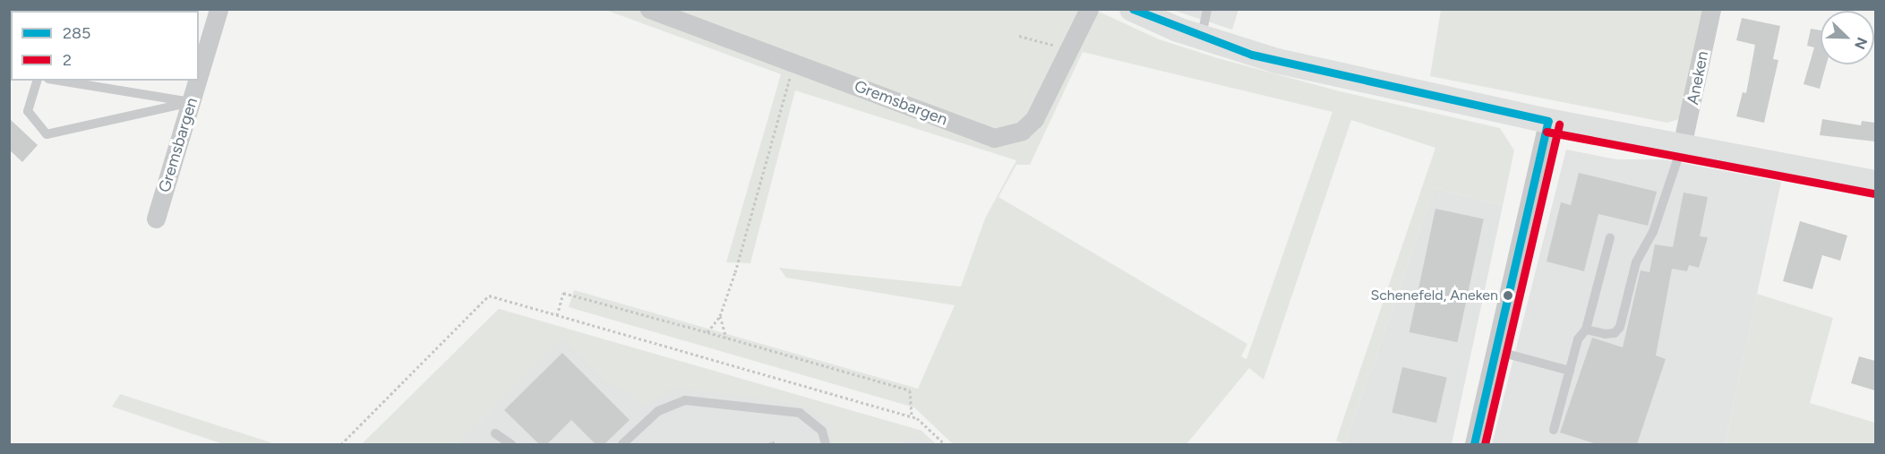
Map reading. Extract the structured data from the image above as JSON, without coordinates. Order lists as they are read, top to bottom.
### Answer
{
  "streets": {
    "street": ["Aneken", "Gremsbargen"]
  },
  "places": ["Schenefeld, Aneken"],
  "lines": ["transit line 285", "transit line 2"],
  "legend": ["285", "2"],
  "north": "bottom right"
}
